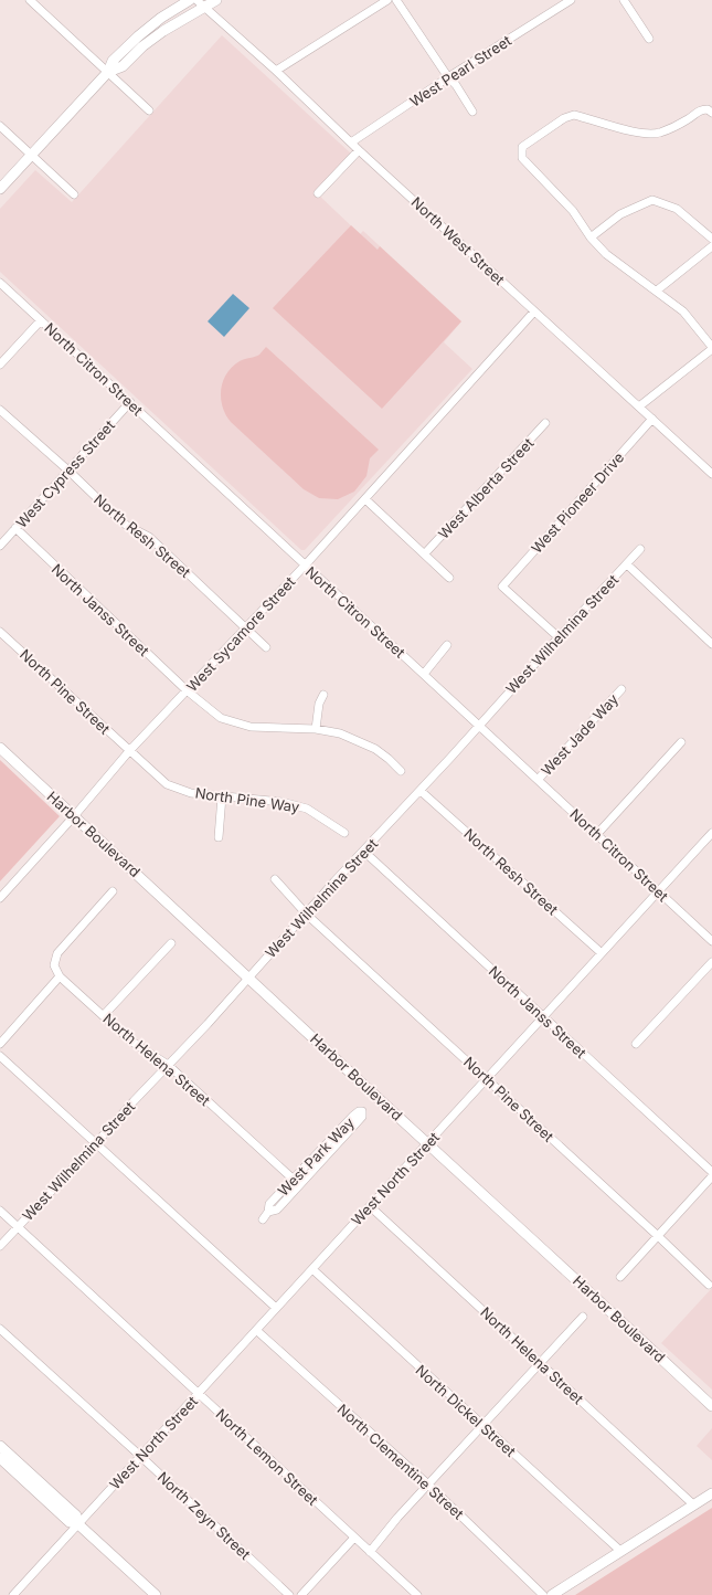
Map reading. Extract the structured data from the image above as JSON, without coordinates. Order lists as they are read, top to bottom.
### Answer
{
  "streets": {
    "main road": ["Harbor Boulevard"],
    "street": [
      "West Pearl Street",
      "North West Street",
      "North Citron Street",
      "West Cypress Street",
      "West Alberta Street",
      "West Pioneer Drive",
      "North Resh Street",
      "North Janss Street",
      "West Sycamore Street",
      "West Wilhelmina Street",
      "North Pine Street",
      "West Jade Way",
      "North Pine Way",
      "North Helena Street",
      "West Park Way",
      "West North Street",
      "North Dickel Street",
      "North Lemon Street",
      "North Clementine Street",
      "North Zeyn Street"
    ]
  },
  "crossings": [
    ["West Pearl Street", "North West Street"],
    ["North West Street", "West Pioneer Drive"],
    ["North West Street", "West Sycamore Street"],
    ["North Citron Street", "West Cypress Street"],
    ["North Citron Street", "West Sycamore Street"],
    ["North Citron Street", "West Wilhelmina Street"],
    ["North Citron Street", "West Jade Way"],
    ["North Citron Street", "West North Street"],
    ["West Cypress Street", "North Resh Street"],
    ["West Cypress Street", "North Janss Street"],
    ["West Pioneer Drive", "West Wilhelmina Street"],
    ["North Resh Street", "West Sycamore Street"],
    ["North Resh Street", "West Wilhelmina Street"],
    ["North Resh Street", "West North Street"],
    ["North Janss Street", "West Sycamore Street"],
    ["North Janss Street", "West Wilhelmina Street"],
    ["North Janss Street", "West North Street"],
    ["West Sycamore Street", "North Pine Street"],
    ["West Sycamore Street", "North Pine Way"],
    ["West Sycamore Street", "Harbor Boulevard"],
    ["West Wilhelmina Street", "North Pine Street"],
    ["West Wilhelmina Street", "Harbor Boulevard"],
    ["West Wilhelmina Street", "North Helena Street"],
    ["West Wilhelmina Street", "North Lemon Street"],
    ["North Pine Street", "North Pine Way"],
    ["North Pine Street", "West North Street"],
    ["Harbor Boulevard", "West North Street"],
    ["North Helena Street", "West Park Way"],
    ["North Helena Street", "West North Street"],
    ["West North Street", "North Dickel Street"],
    ["West North Street", "North Lemon Street"],
    ["West North Street", "North Clementine Street"],
    ["West North Street", "North Zeyn Street"]
  ]
}
